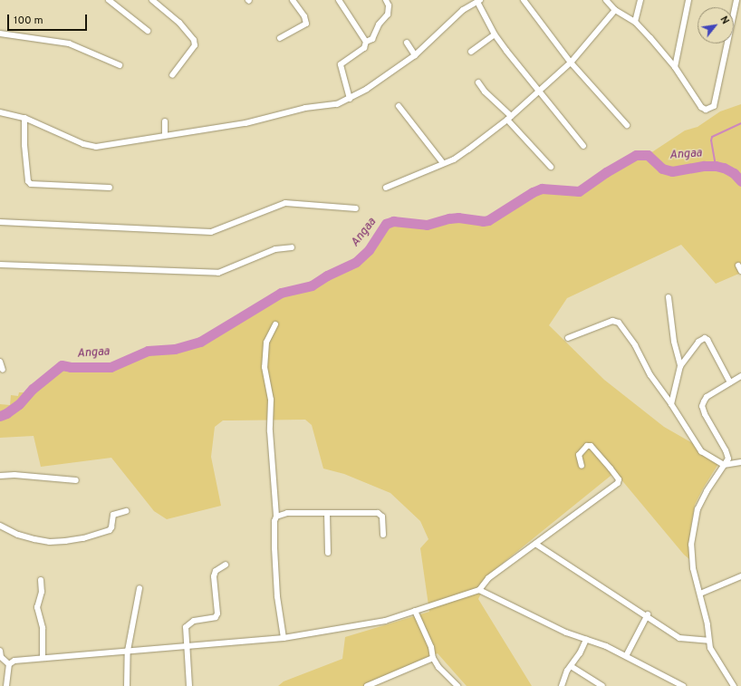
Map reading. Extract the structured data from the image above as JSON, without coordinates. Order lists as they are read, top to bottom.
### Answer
{
  "water": ["Angaa"],
  "scale_bar": "100 m",
  "north": "top right"
}
